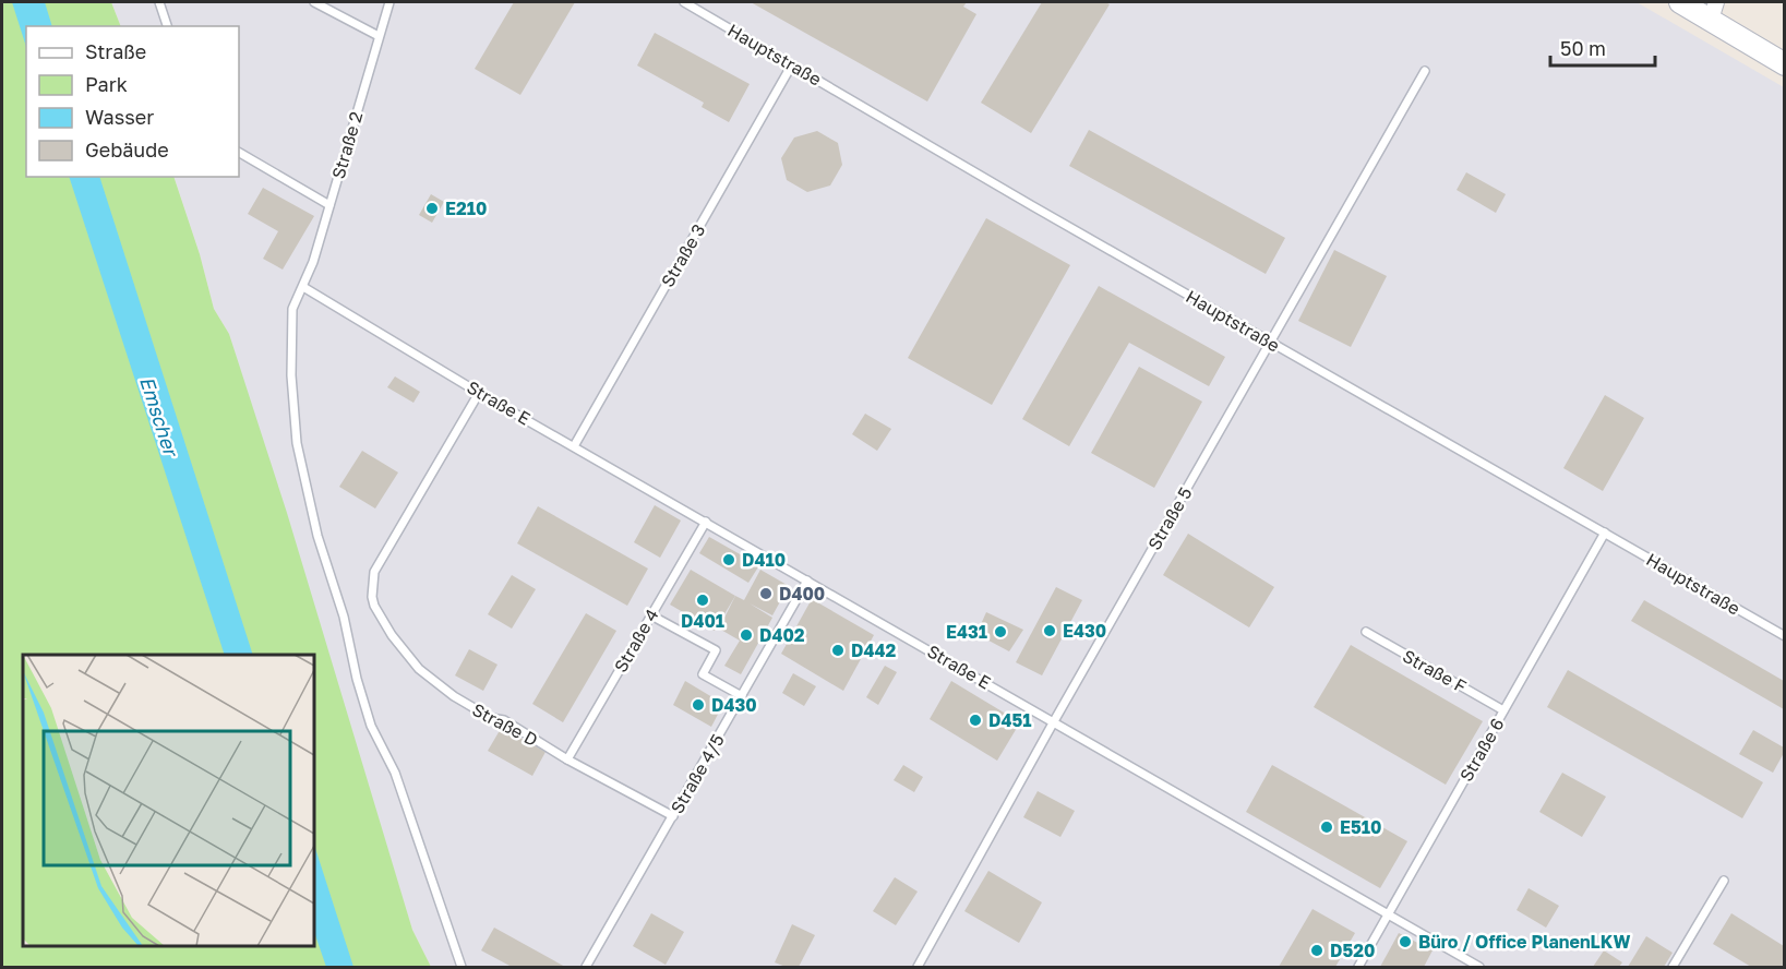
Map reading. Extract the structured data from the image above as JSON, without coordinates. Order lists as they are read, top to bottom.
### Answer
{
  "streets": {
    "lane": [
      "Hauptstraße",
      "Straße 2",
      "Straße 3",
      "Straße E",
      "Straße 5",
      "Straße 4",
      "Straße F",
      "Straße D",
      "Straße 6",
      "Straße 4/5"
    ]
  },
  "crossings": [
    ["Hauptstraße", "Straße 3"],
    ["Hauptstraße", "Straße 5"],
    ["Hauptstraße", "Straße 6"],
    ["Straße 2", "Straße E"],
    ["Straße 3", "Straße E"],
    ["Straße E", "Straße 5"],
    ["Straße E", "Straße 4"],
    ["Straße E", "Straße D"],
    ["Straße E", "Straße 6"],
    ["Straße E", "Straße 4/5"],
    ["Straße 4", "Straße D"],
    ["Straße F", "Straße 6"],
    ["Straße D", "Straße 4/5"]
  ],
  "water": ["Emscher"],
  "places": [
    "E210",
    "D410",
    "D400",
    "D401",
    "E430",
    "E431",
    "D402",
    "D442",
    "D430",
    "D451",
    "E510",
    "Büro / Office PlanenLKW",
    "D520"
  ],
  "legend": [
    "Straße",
    "Park",
    "Wasser",
    "Gebäude"
  ],
  "scale_bar": "50 m"
}
